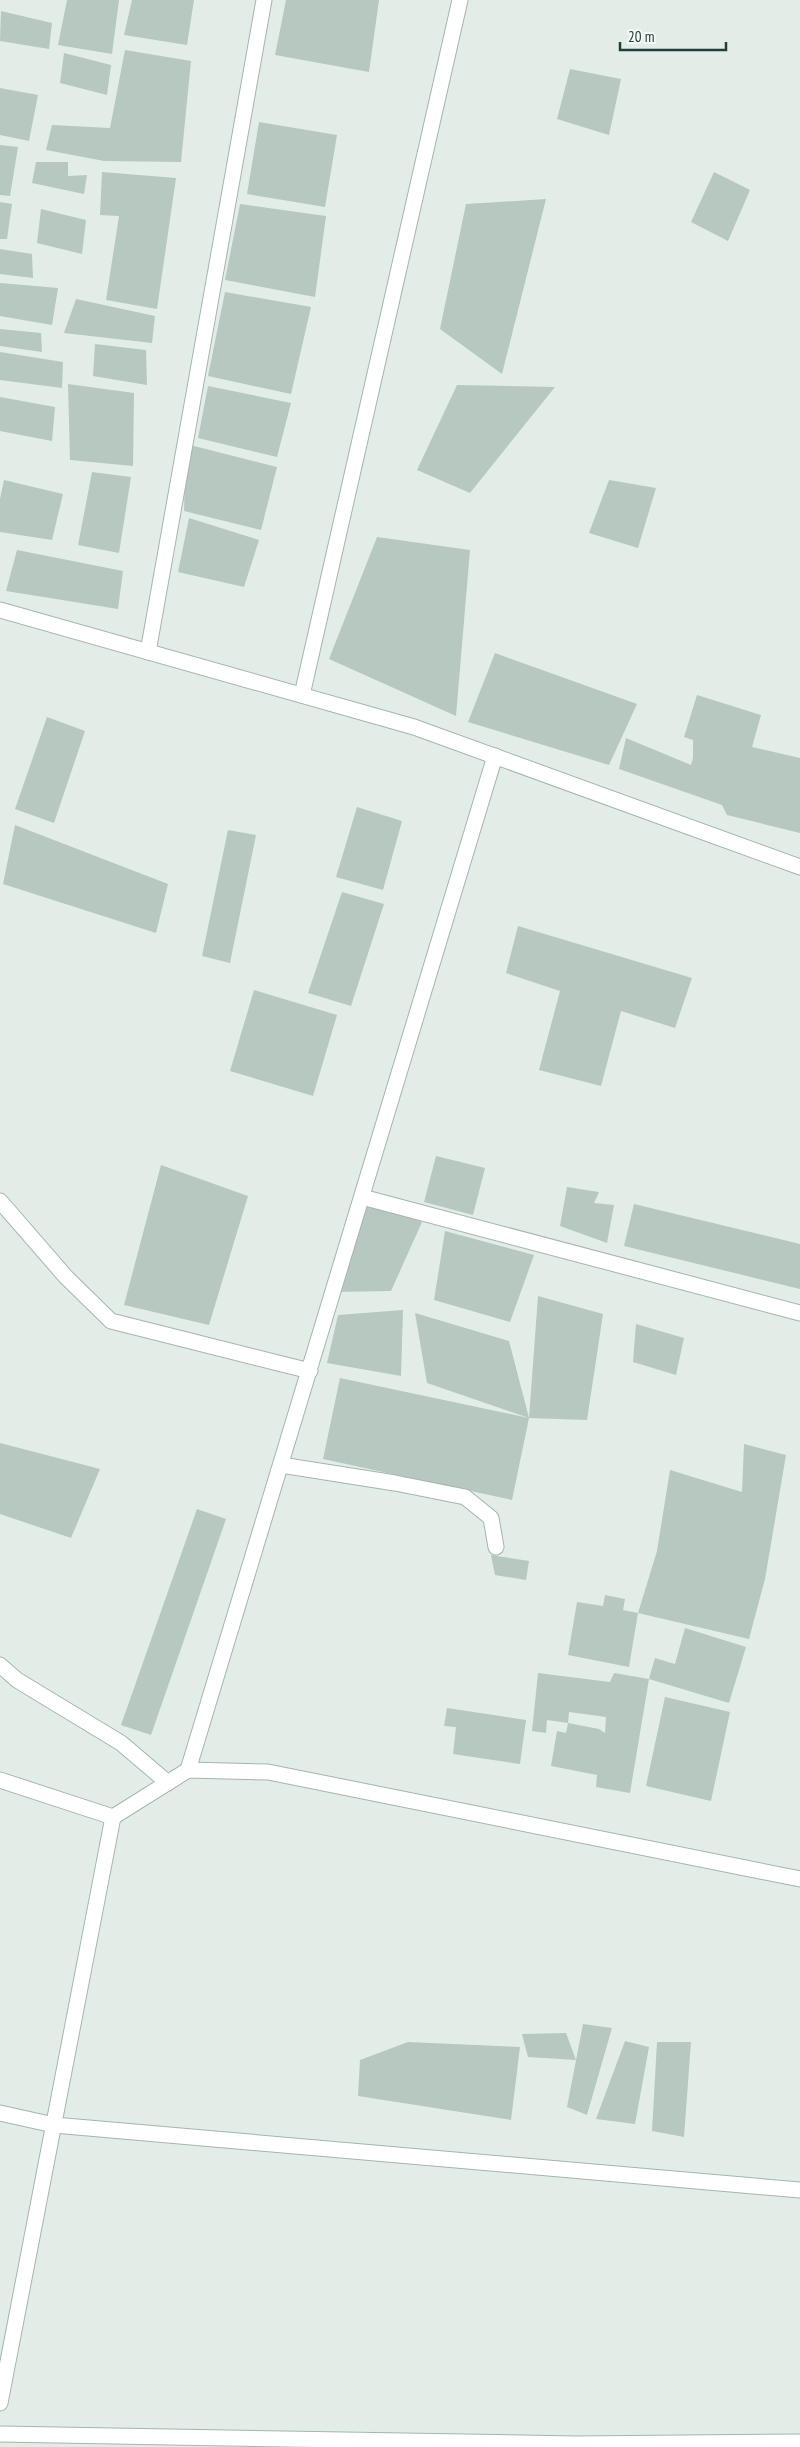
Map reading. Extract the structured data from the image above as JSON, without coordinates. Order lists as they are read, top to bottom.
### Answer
{
  "scale_bar": "20 m"
}
